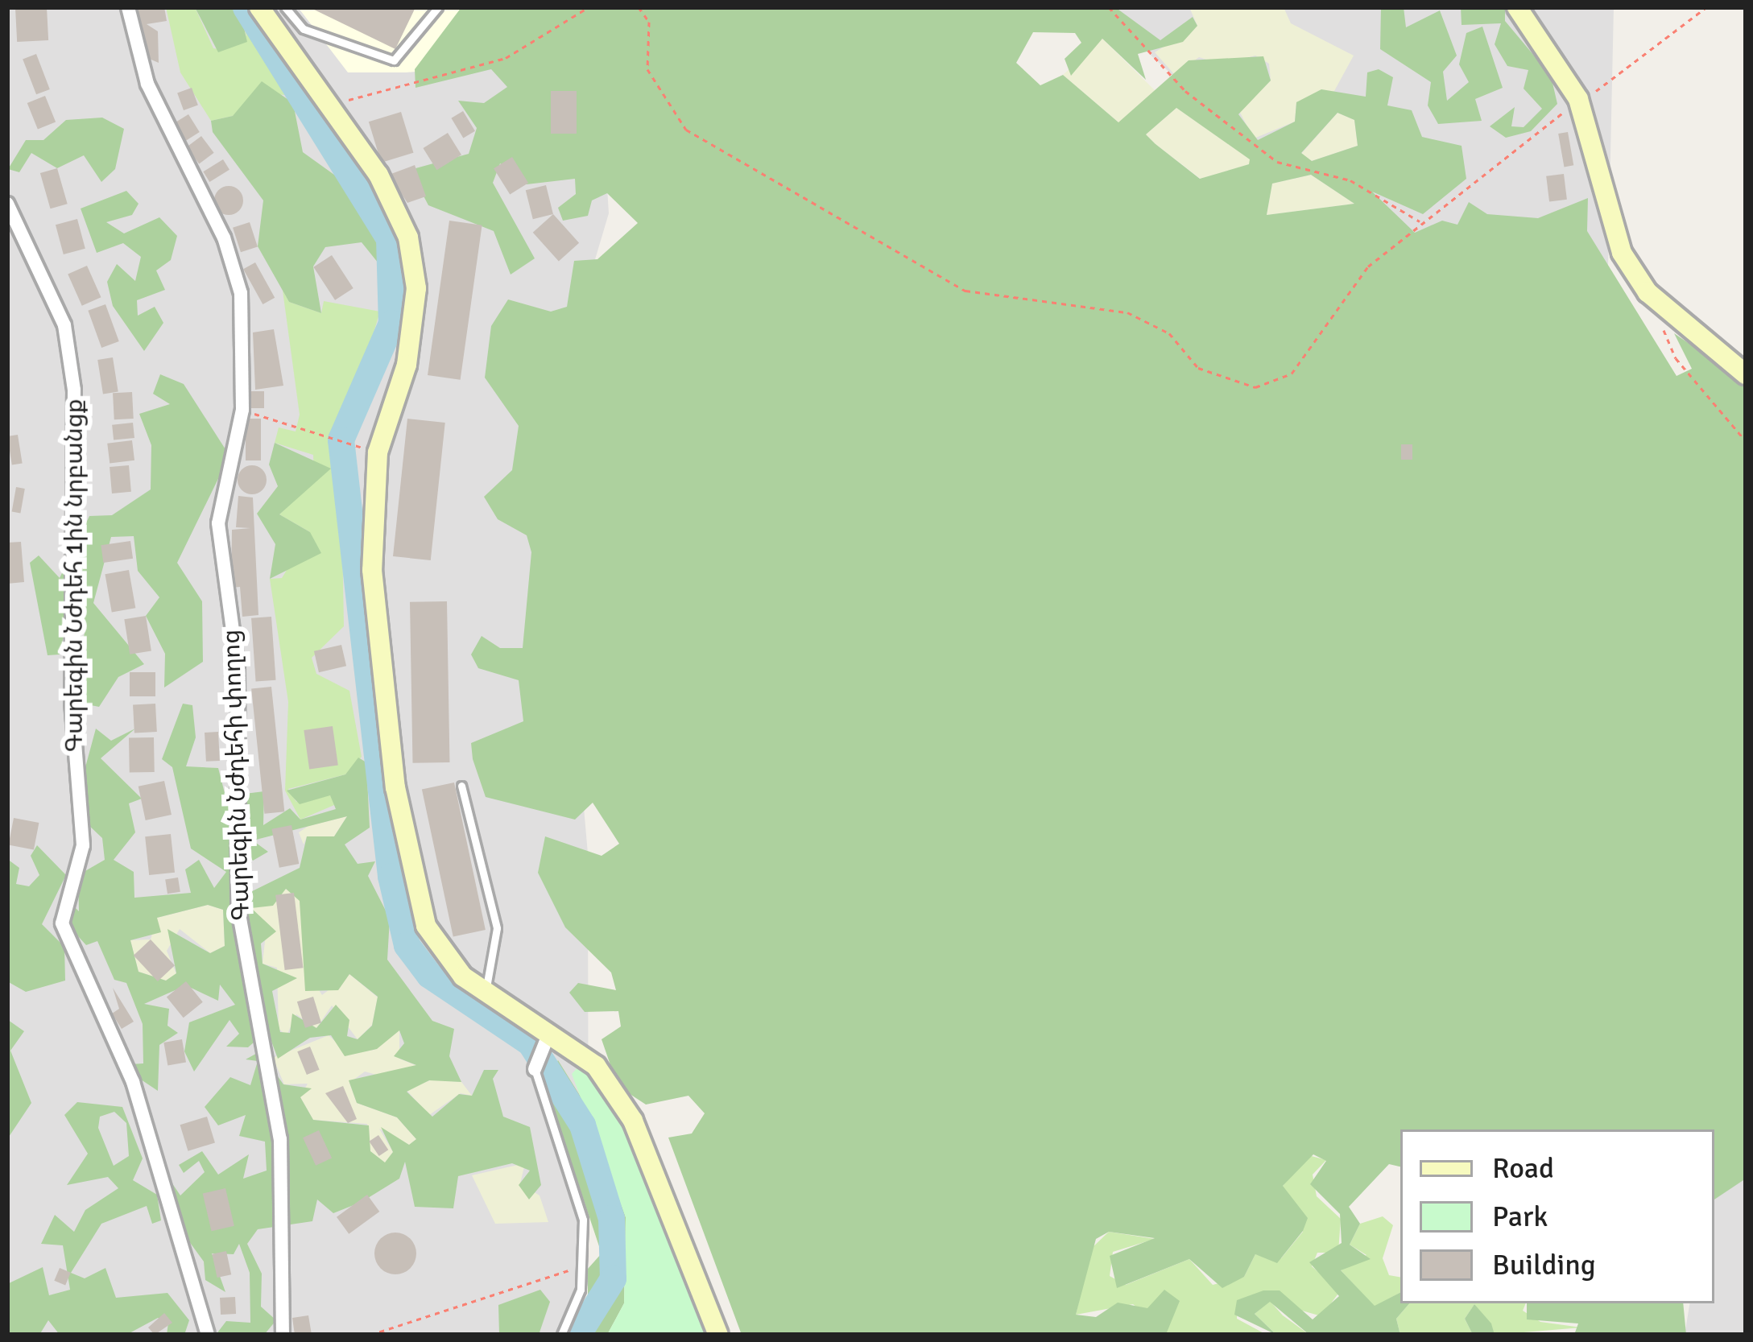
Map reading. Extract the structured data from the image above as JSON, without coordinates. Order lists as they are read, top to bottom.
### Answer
{
  "streets": {
    "street": ["Գարեգին Նժդեհ 1ին նրբանցք", "Գարեգին Նժդեհի փողոց"]
  },
  "legend": ["Road", "Park", "Building"]
}
